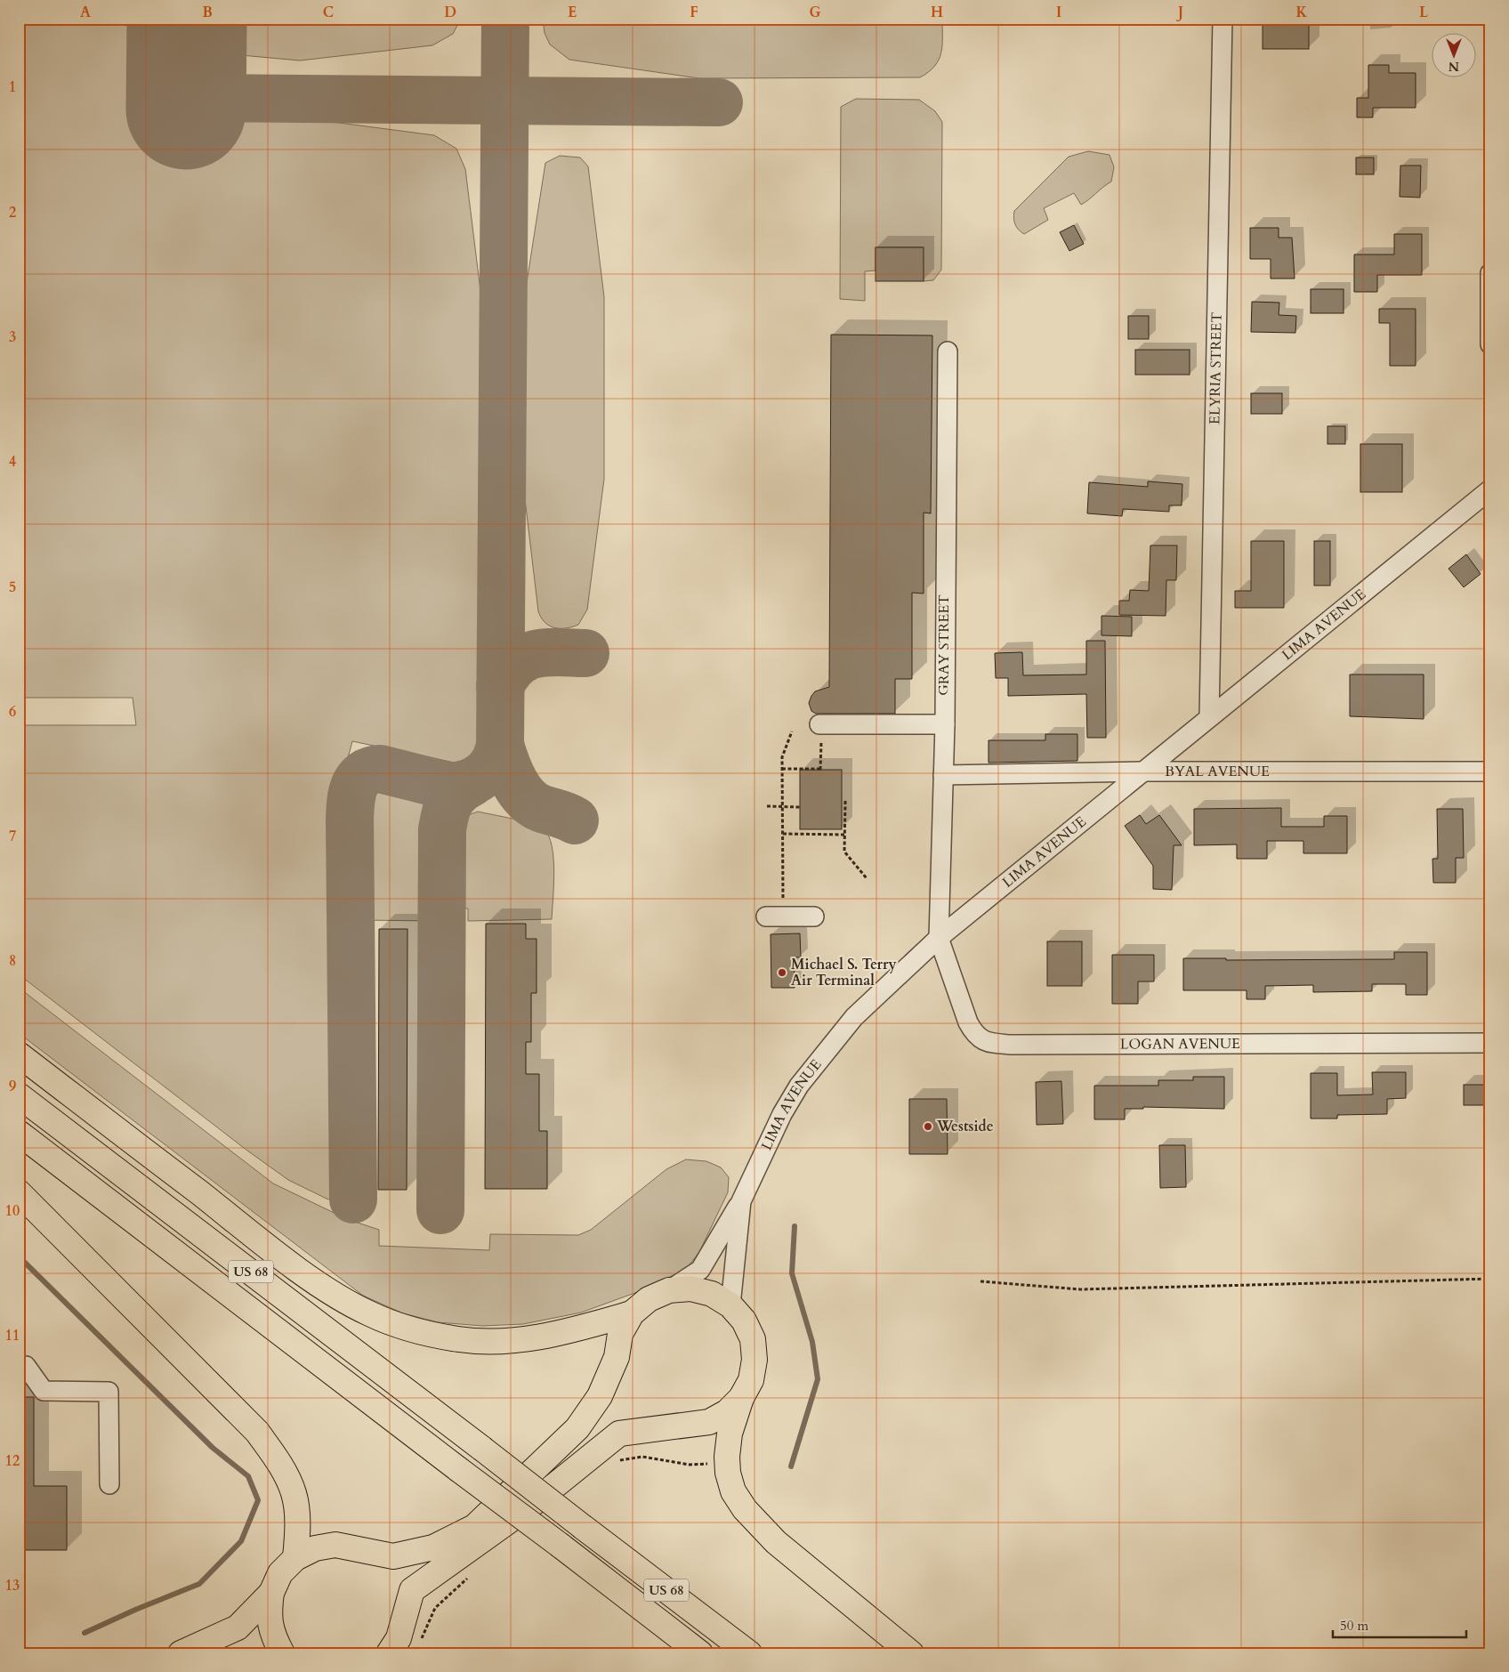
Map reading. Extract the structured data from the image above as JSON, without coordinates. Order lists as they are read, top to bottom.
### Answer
{
  "streets": {
    "main road": ["US 68"],
    "street": [
      "ELYRIA STREET",
      "LIMA AVENUE",
      "GRAY STREET",
      "BYAL AVENUE",
      "LOGAN AVENUE"
    ]
  },
  "crossings": [
    ["ELYRIA STREET", "LIMA AVENUE"],
    ["LIMA AVENUE", "GRAY STREET"],
    ["LIMA AVENUE", "BYAL AVENUE"],
    ["LIMA AVENUE", "LOGAN AVENUE"],
    ["GRAY STREET", "BYAL AVENUE"],
    ["GRAY STREET", "LOGAN AVENUE"]
  ],
  "places": ["Michael S. Terry Air Terminal", "Westside"],
  "scale_bar": "50 m",
  "north": "bottom",
  "grid": {
    "columns": [
      "A",
      "B",
      "C",
      "D",
      "E",
      "F",
      "G",
      "H",
      "I",
      "J",
      "K",
      "L"
    ],
    "rows": [
      "1",
      "2",
      "3",
      "4",
      "5",
      "6",
      "7",
      "8",
      "9",
      "10",
      "11",
      "12",
      "13"
    ]
  }
}
